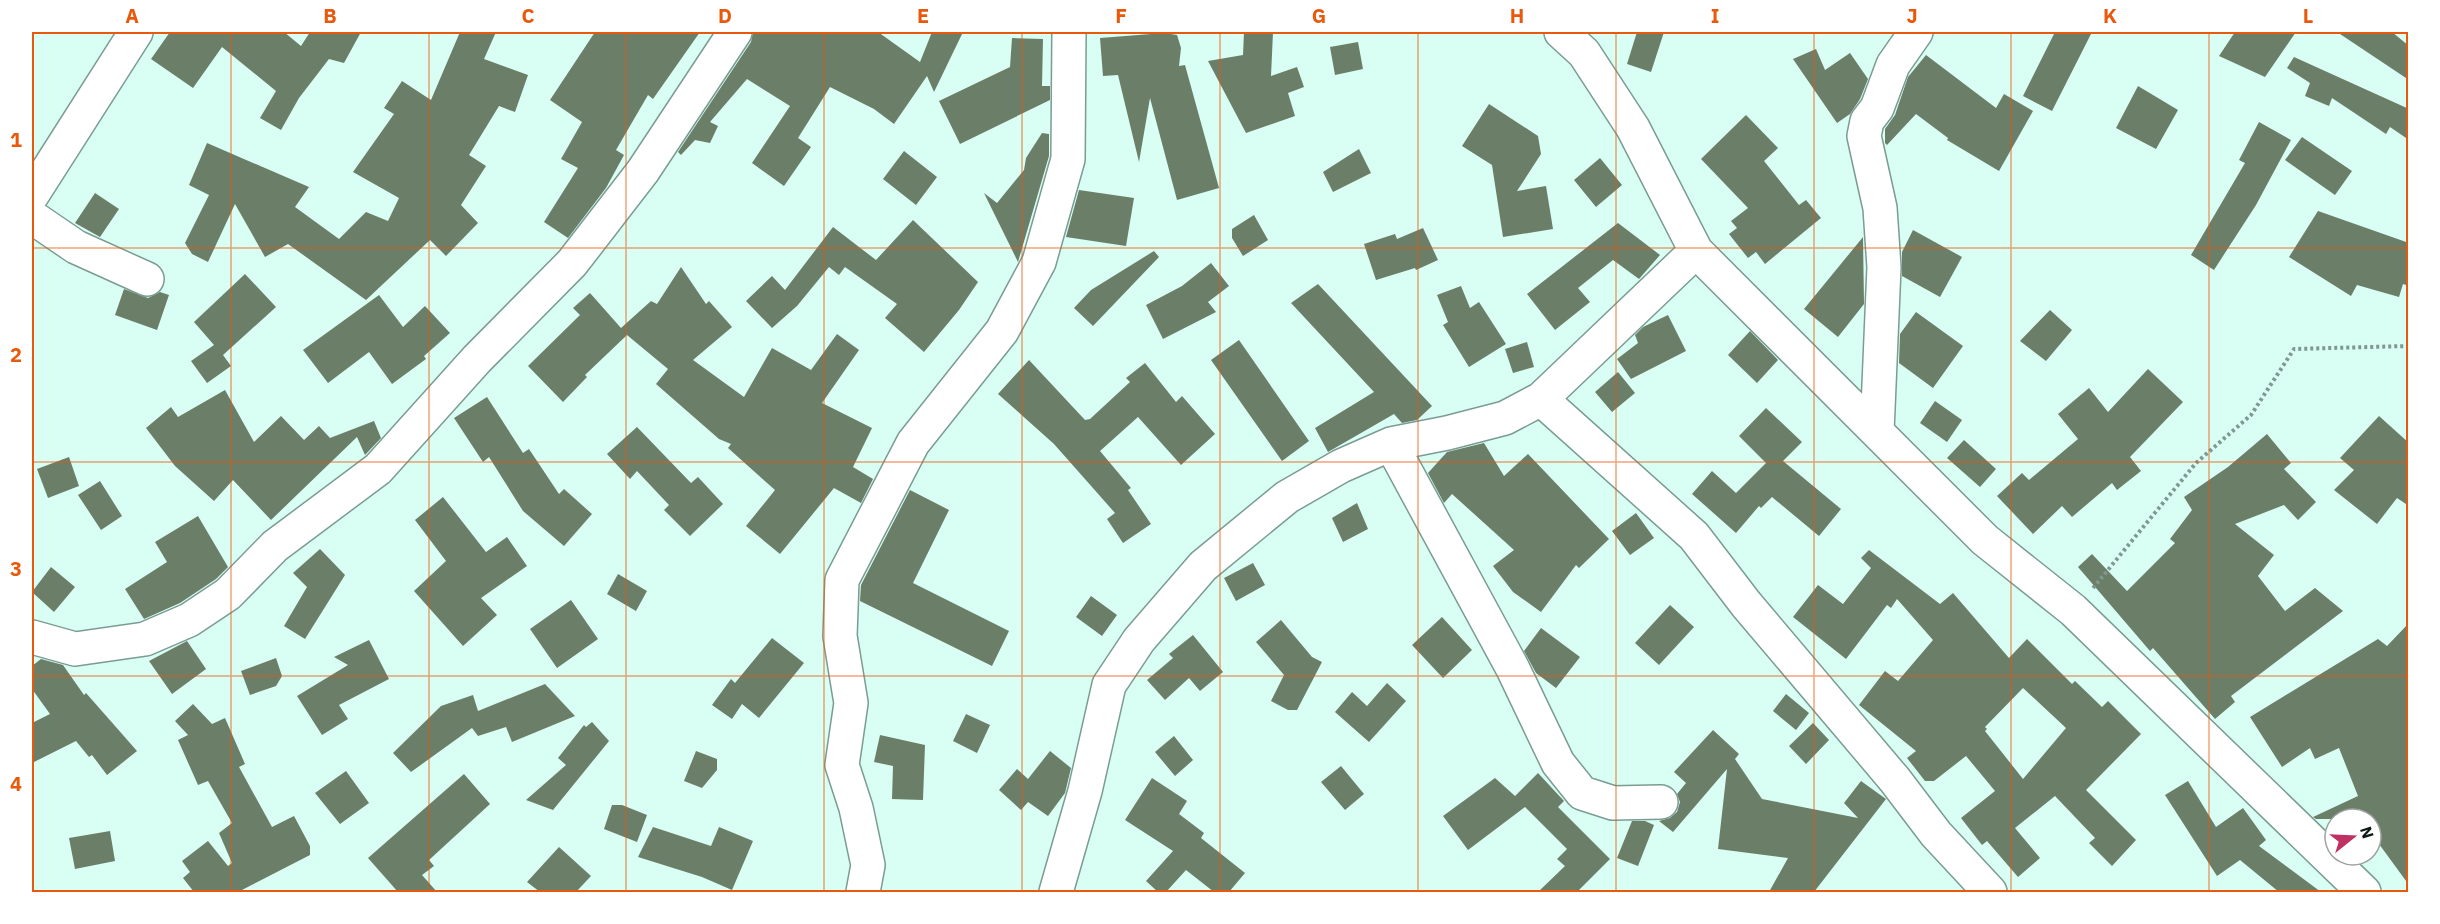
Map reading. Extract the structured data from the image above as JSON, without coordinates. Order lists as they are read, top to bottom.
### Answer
{
  "north": "right",
  "grid": {
    "columns": [
      "A",
      "B",
      "C",
      "D",
      "E",
      "F",
      "G",
      "H",
      "I",
      "J",
      "K",
      "L"
    ],
    "rows": [
      "1",
      "2",
      "3",
      "4"
    ]
  }
}
